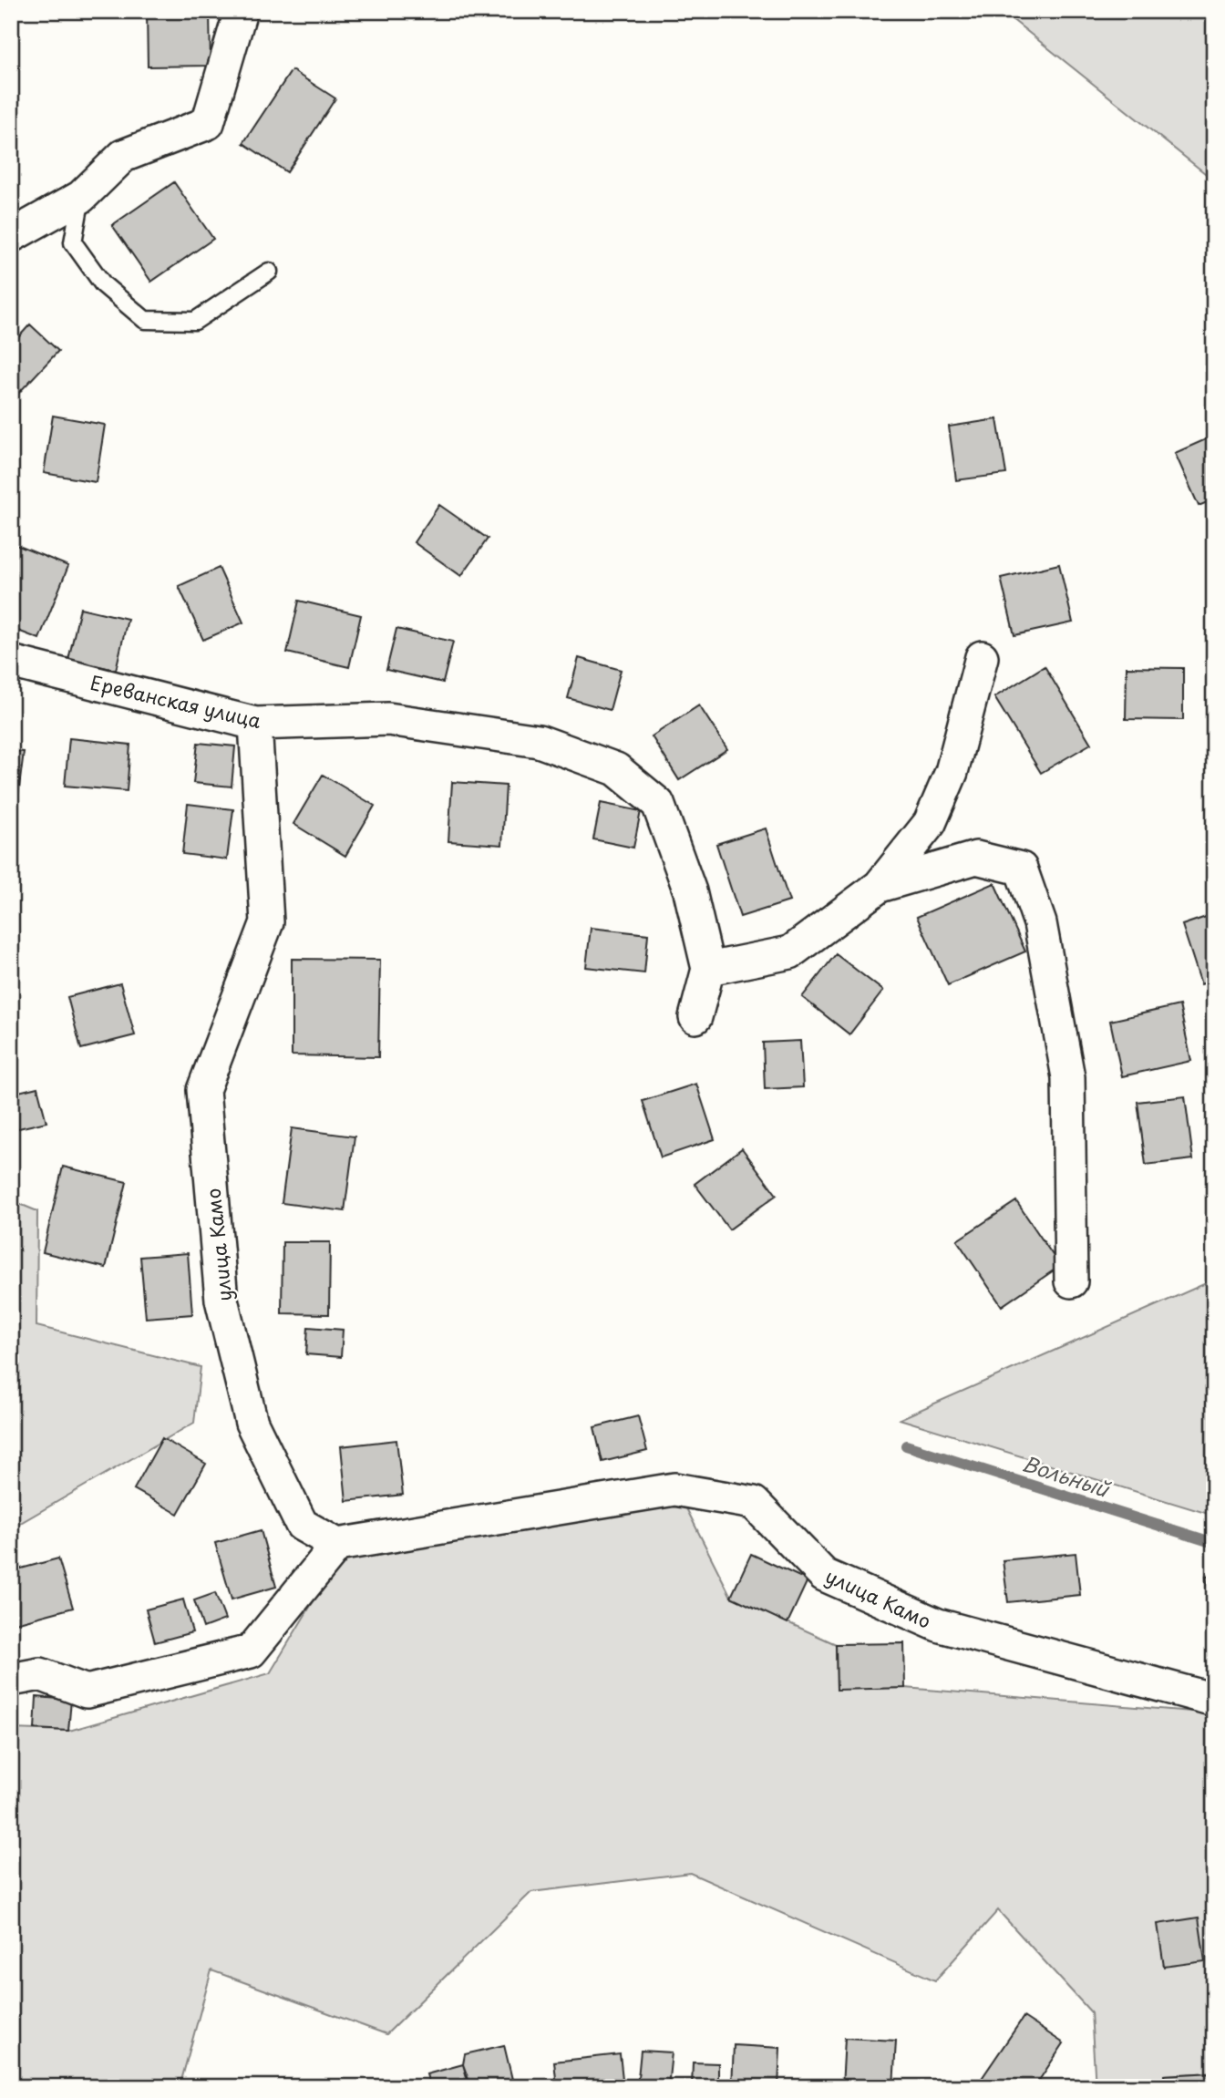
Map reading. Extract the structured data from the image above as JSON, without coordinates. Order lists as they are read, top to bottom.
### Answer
{
  "streets": {
    "street": ["Ереванская улица", "улица Камо"]
  },
  "crossings": [
    ["Ереванская улица", "улица Камо"]
  ],
  "water": ["Вольный"]
}
